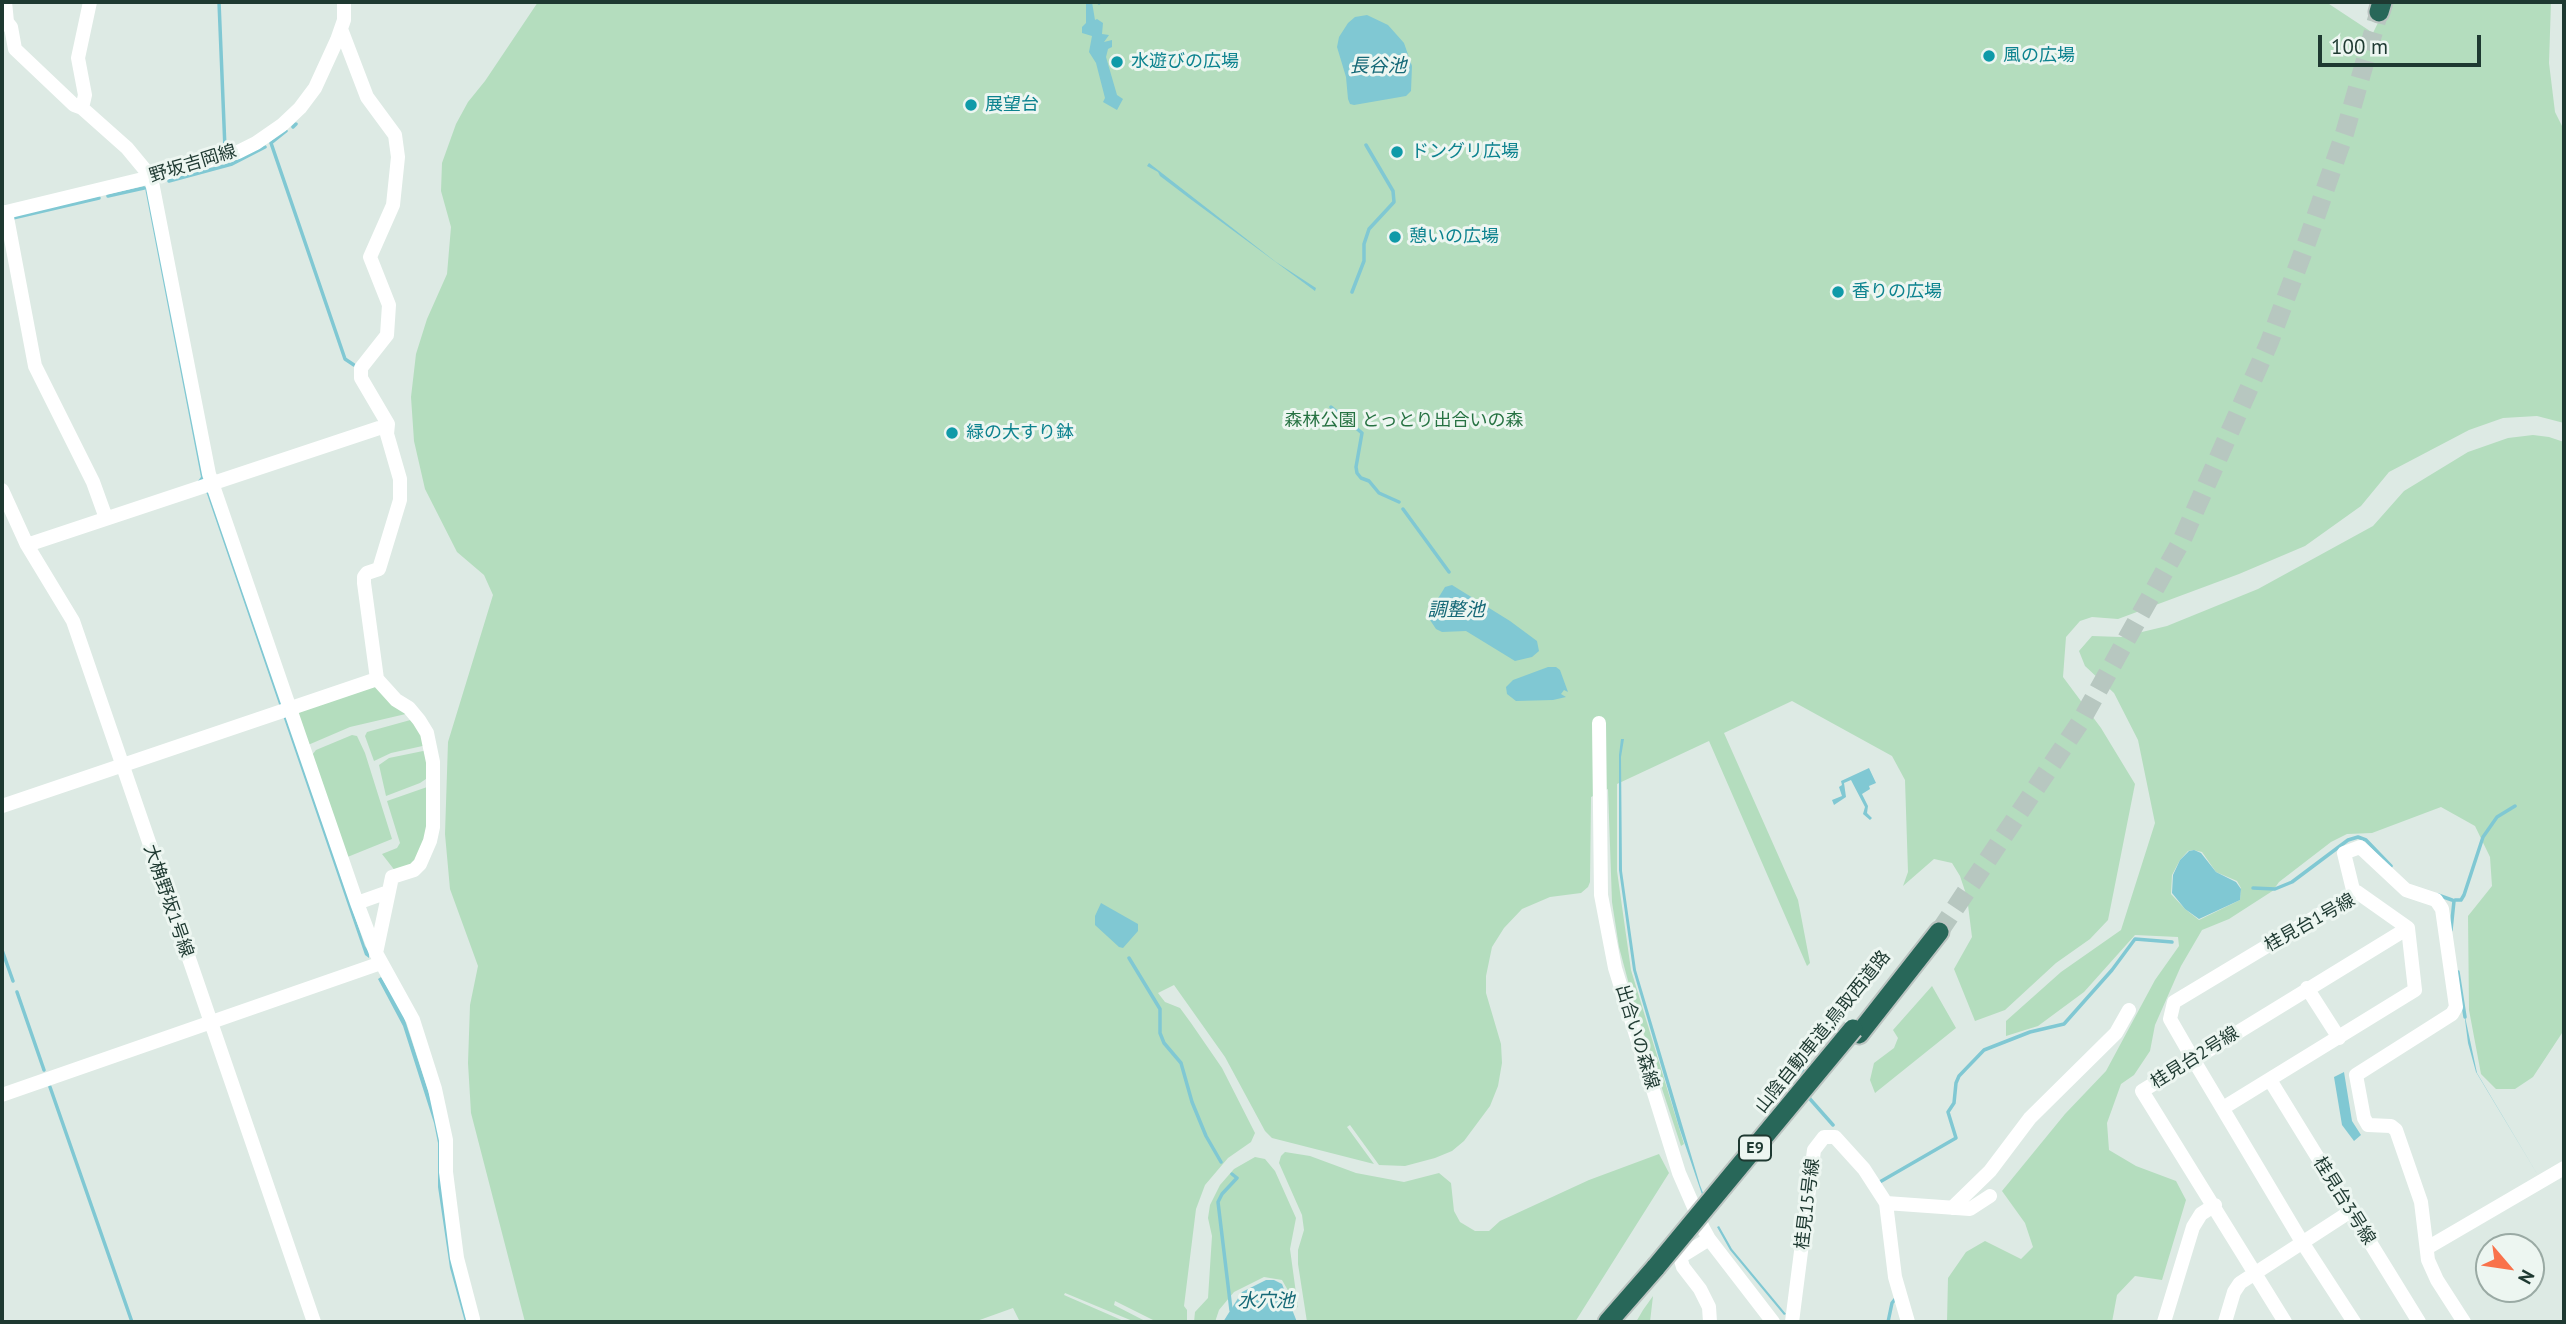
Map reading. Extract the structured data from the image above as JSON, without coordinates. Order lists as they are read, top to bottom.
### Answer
{
  "streets": {
    "highway": ["山陰自動車道;鳥取西道路", "E9"],
    "street": [
      "野坂吉岡線",
      "大桷野坂1号線",
      "桂見台1号線",
      "出合いの森線",
      "桂見台2号線",
      "桂見台3号線",
      "桂見15号線"
    ]
  },
  "crossings": [
    ["桂見台1号線", "桂見台2号線"]
  ],
  "water": ["長谷池", "調整池", "水穴池"],
  "parks": ["森林公園 とっとり出合いの森"],
  "places": [
    "風の広場",
    "水遊びの広場",
    "展望台",
    "ドングリ広場",
    "憩いの広場",
    "香りの広場",
    "緑の大すり鉢"
  ],
  "scale_bar": "100 m",
  "north": "bottom right"
}
